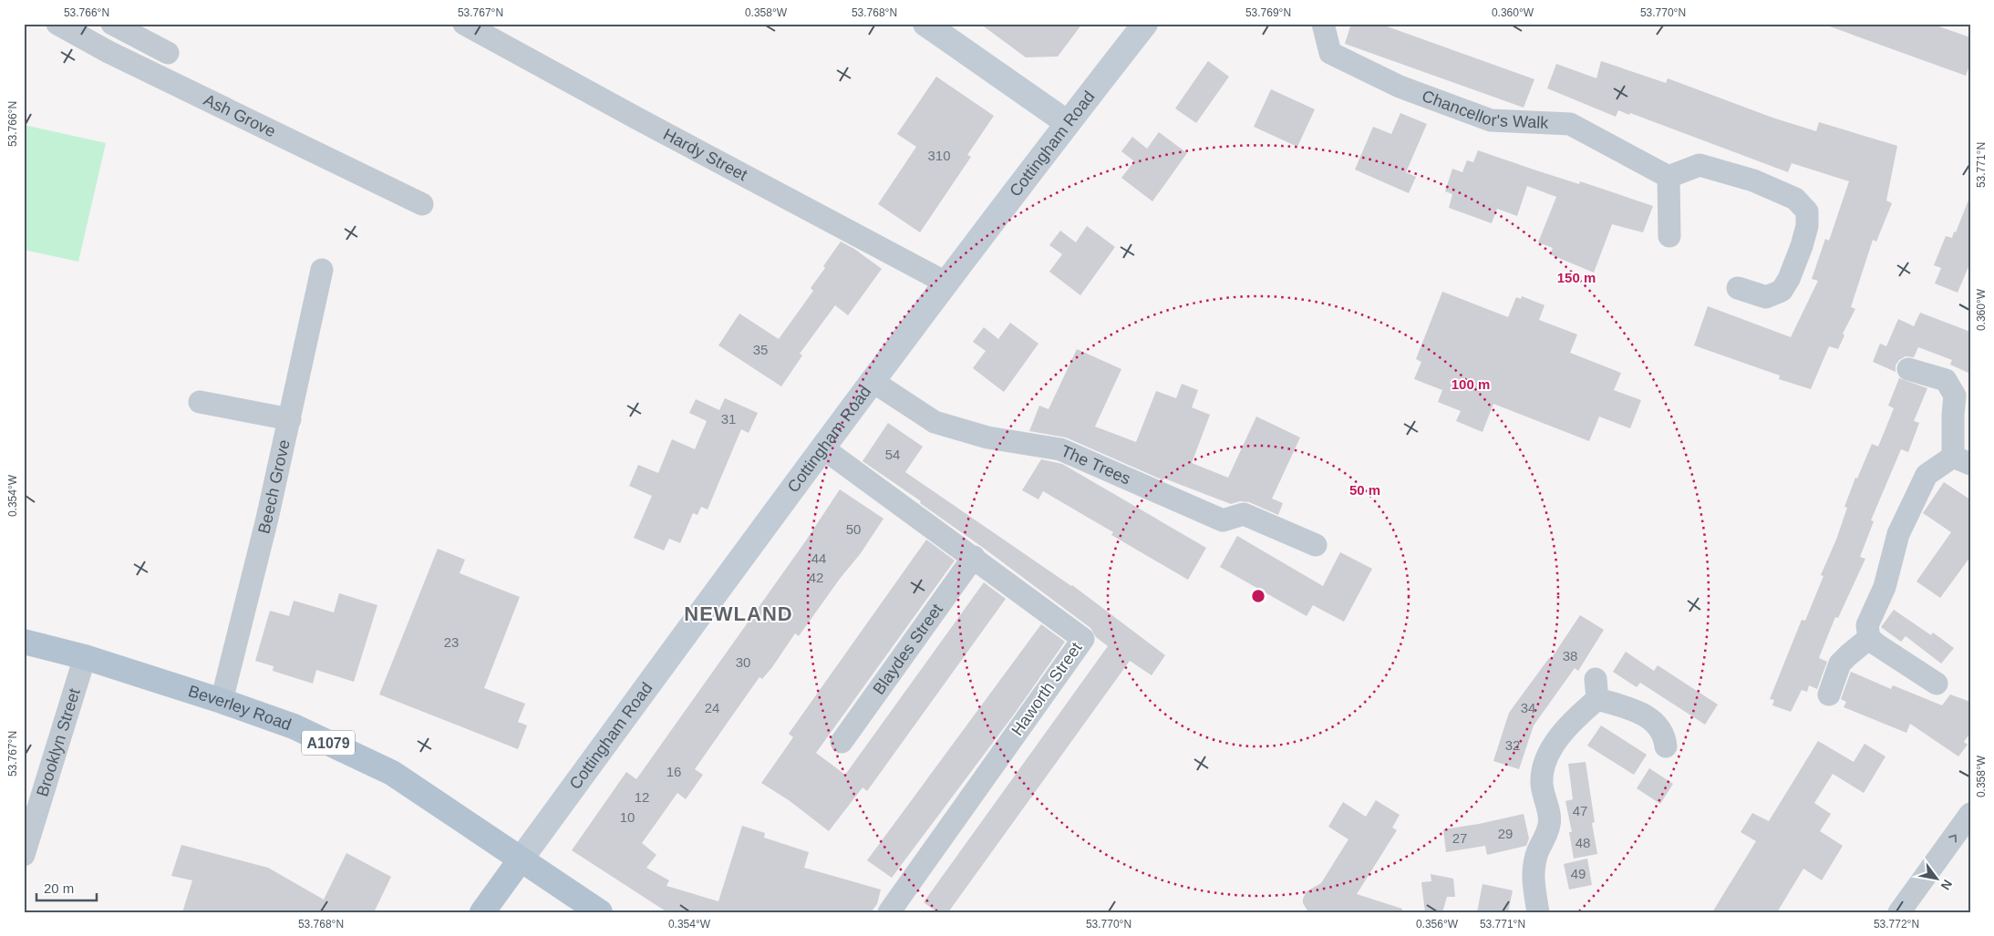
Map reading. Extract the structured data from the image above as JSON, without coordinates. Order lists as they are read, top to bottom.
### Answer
{
  "streets": {
    "main road": ["Cottingham Road", "Beverley Road", "A1079"],
    "street": [
      "Chancellor's Walk",
      "Ash Grove",
      "Hardy Street",
      "The Trees",
      "Beech Grove",
      "Blaydes Street",
      "Haworth Street",
      "Brooklyn Street"
    ]
  },
  "crossings": [
    ["Cottingham Road", "Hardy Street"],
    ["Cottingham Road", "The Trees"],
    ["Cottingham Road", "Haworth Street"],
    ["Cottingham Road", "Beverley Road"],
    ["Beech Grove", "Beverley Road"],
    ["Blaydes Street", "Haworth Street"],
    ["Beverley Road", "Brooklyn Street"]
  ],
  "districts": ["NEWLAND"],
  "house_numbers": [
    "310",
    "35",
    "31",
    "54",
    "50",
    "44",
    "42",
    "23",
    "38",
    "30",
    "24",
    "34",
    "32",
    "16",
    "12",
    "47",
    "10",
    "29",
    "27",
    "48",
    "49"
  ],
  "scale_bar": "20 m",
  "north": "bottom right",
  "coordinates": [
    "53.766°N",
    "53.767°N",
    "0.358°W",
    "53.768°N",
    "53.769°N",
    "0.360°W",
    "53.770°N",
    "53.771°N",
    "0.354°W",
    "0.356°W",
    "53.772°N"
  ],
  "rings": ["150 m", "100 m", "50 m"]
}
